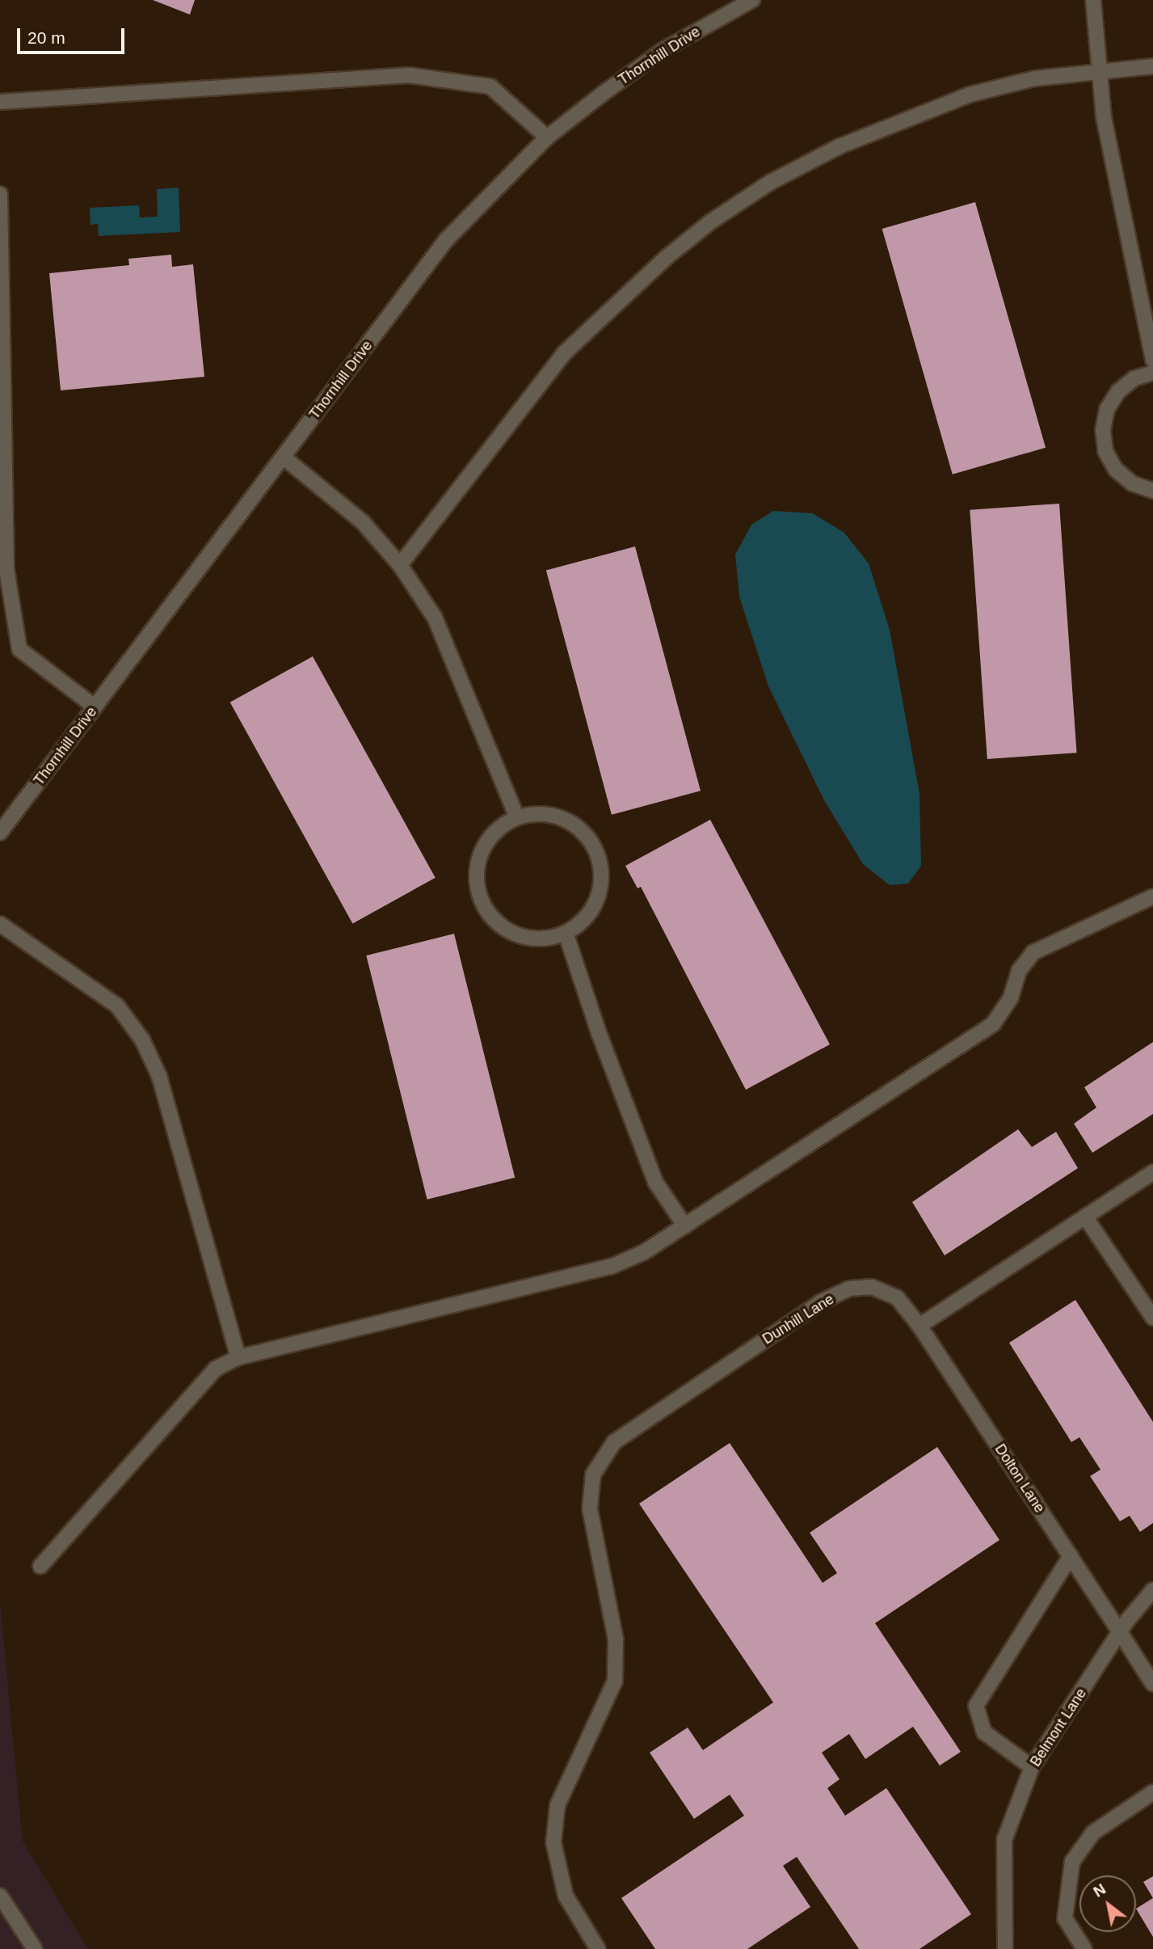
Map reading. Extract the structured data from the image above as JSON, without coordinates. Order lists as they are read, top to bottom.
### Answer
{
  "streets": {
    "street": [
      "Thornhill Drive",
      "Dunhill Lane",
      "Dolton Lane",
      "Belmont Lane"
    ]
  },
  "crossings": [
    ["Dunhill Lane", "Dolton Lane"],
    ["Dolton Lane", "Belmont Lane"]
  ],
  "scale_bar": "20 m",
  "north": "top left"
}
